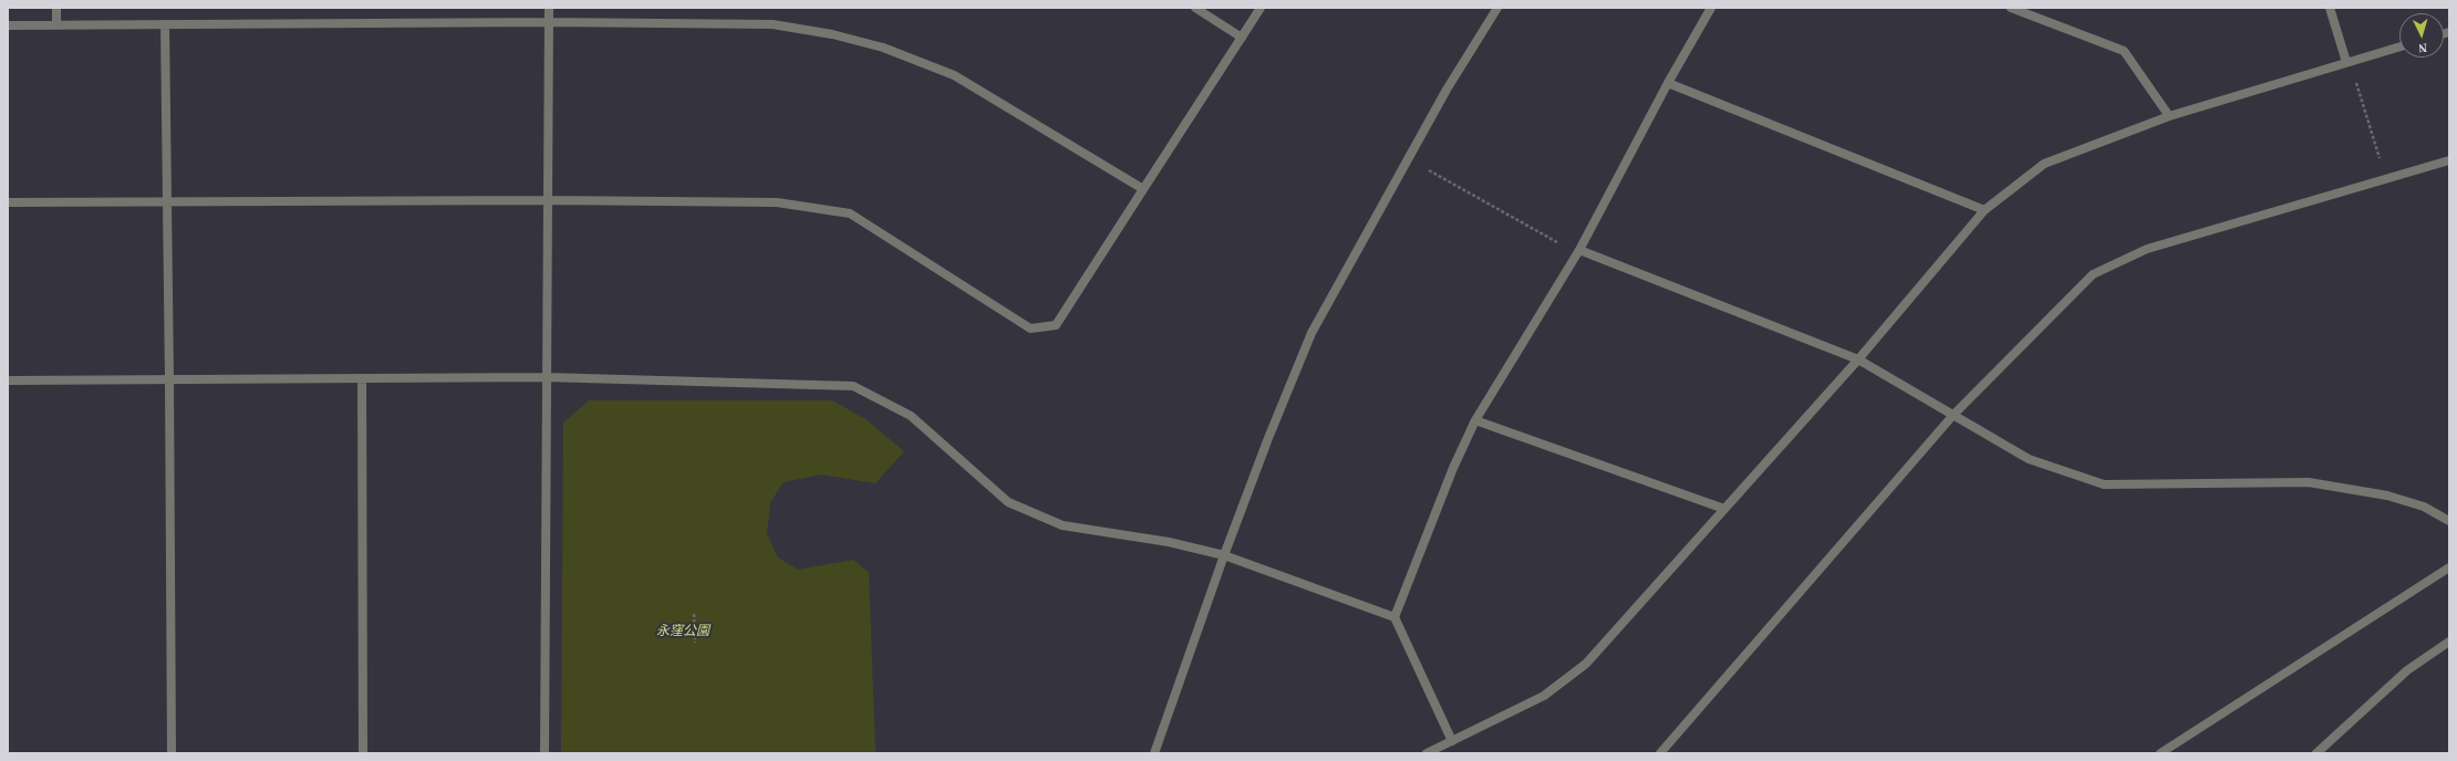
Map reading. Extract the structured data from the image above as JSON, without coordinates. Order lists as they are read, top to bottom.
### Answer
{
  "parks": ["永窪公園"],
  "north": "bottom"
}
